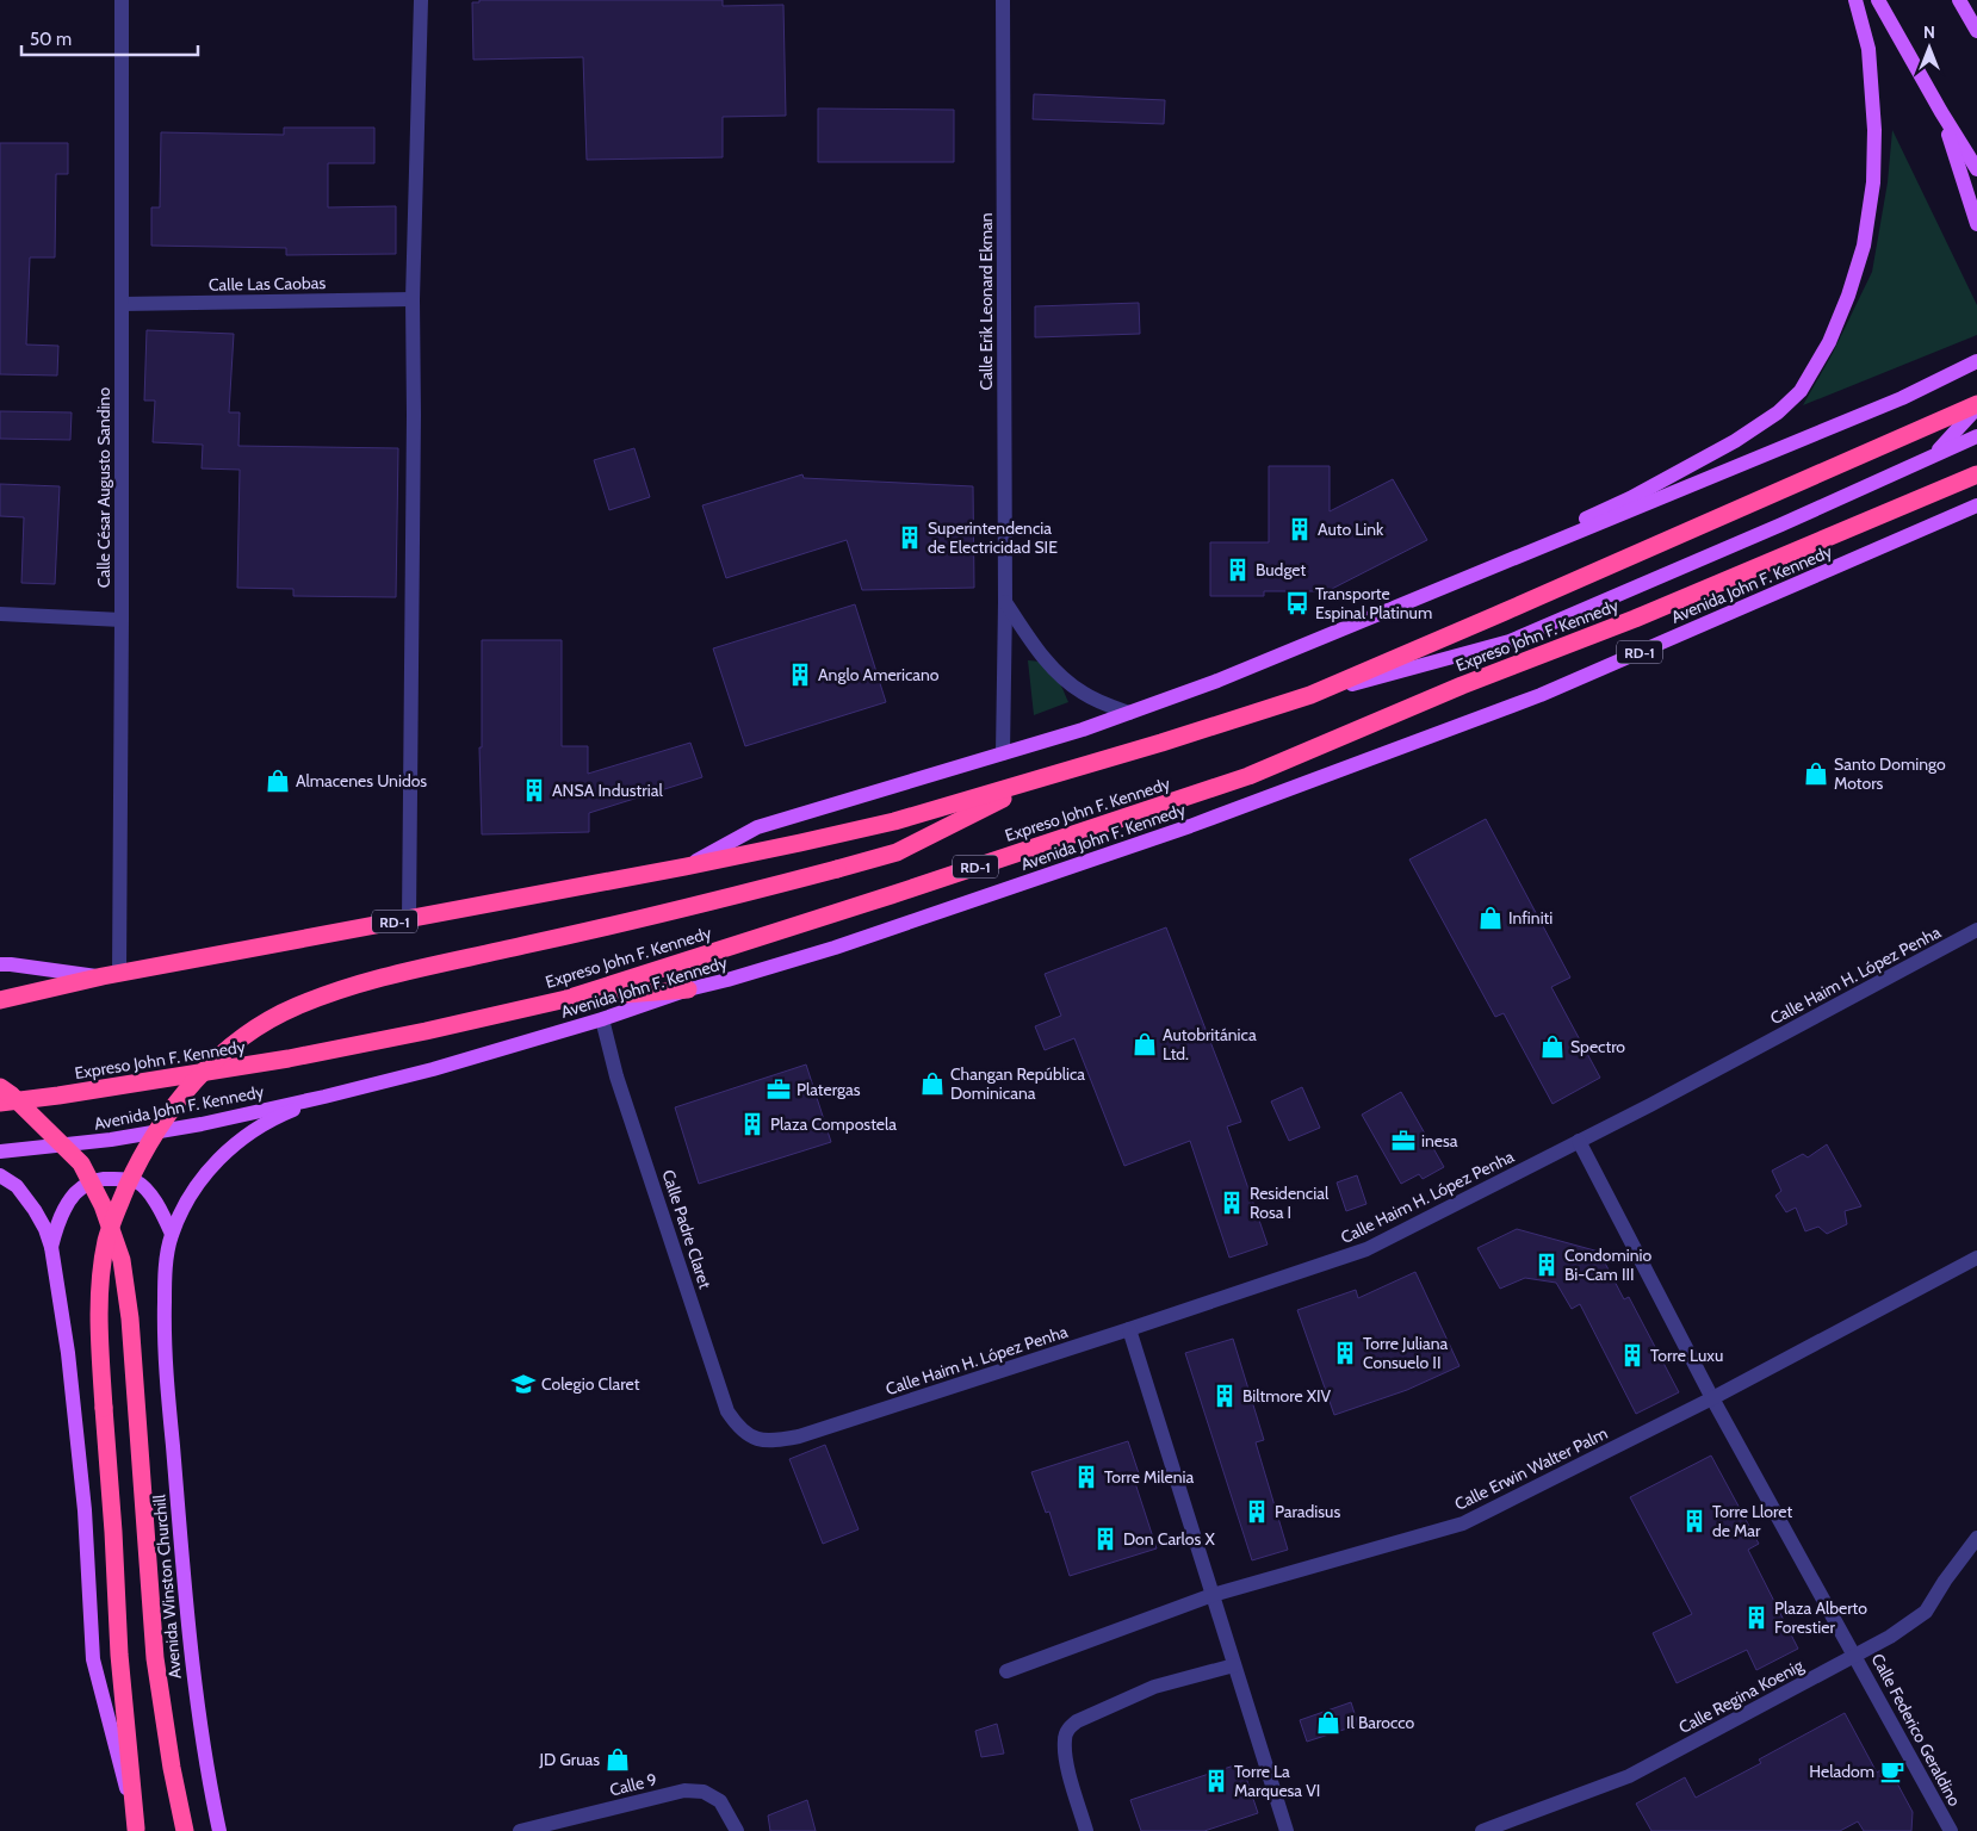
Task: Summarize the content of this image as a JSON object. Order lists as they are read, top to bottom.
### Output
{
  "streets": {
    "highway": ["Expreso John F. Kennedy", "RD-1"],
    "main road": ["Avenida John F. Kennedy", "Avenida Winston Churchill"],
    "street": [
      "Calle Las Caobas",
      "Calle Erik Leonard Ekman",
      "Calle César Augusto Sandino",
      "Calle Haim H. López Penha",
      "Calle Padre Claret",
      "Calle Erwin Walter Palm",
      "Calle Regina Koenig",
      "Calle Federico Geraldino",
      "Calle 9"
    ]
  },
  "crossings": [
    ["Calle Las Caobas", "Calle César Augusto Sandino"],
    ["Calle Erik Leonard Ekman", "RD-1"],
    ["Calle César Augusto Sandino", "Expreso John F. Kennedy"],
    ["Calle César Augusto Sandino", "RD-1"],
    ["Avenida John F. Kennedy", "Calle Padre Claret"],
    ["Avenida John F. Kennedy", "Avenida Winston Churchill"],
    ["Expreso John F. Kennedy", "RD-1"],
    ["Calle Haim H. López Penha", "Calle Padre Claret"],
    ["Calle Haim H. López Penha", "Calle Federico Geraldino"],
    ["Calle Erwin Walter Palm", "Calle Federico Geraldino"],
    ["Calle Regina Koenig", "Calle Federico Geraldino"]
  ],
  "places": {
    "building": [
      "Auto Link",
      "Superintendencia de Electricidad SIE",
      "Budget",
      "Anglo Americano",
      "ANSA Industrial",
      "Plaza Compostela",
      "Residencial Rosa I",
      "Condominio Bi-Cam III",
      "Torre Juliana Consuelo II",
      "Torre Luxu",
      "Biltmore XIV",
      "Torre Milenia",
      "Paradisus",
      "Torre Lloret de Mar",
      "Don Carlos X",
      "Plaza Alberto Forestier",
      "Torre La Marquesa VI"
    ],
    "bus stop": ["Transporte Espinal Platinum"],
    "shop": [
      "Santo Domingo Motors",
      "Almacenes Unidos",
      "Infiniti",
      "Autobritánica Ltd.",
      "Spectro",
      "Changan República Dominicana",
      "Il Barocco",
      "JD Gruas"
    ],
    "office": ["Platergas", "inesa"],
    "school or university": ["Colegio Claret"],
    "cafe": ["Heladom"]
  },
  "scale_bar": "50 m",
  "north": "top"
}
